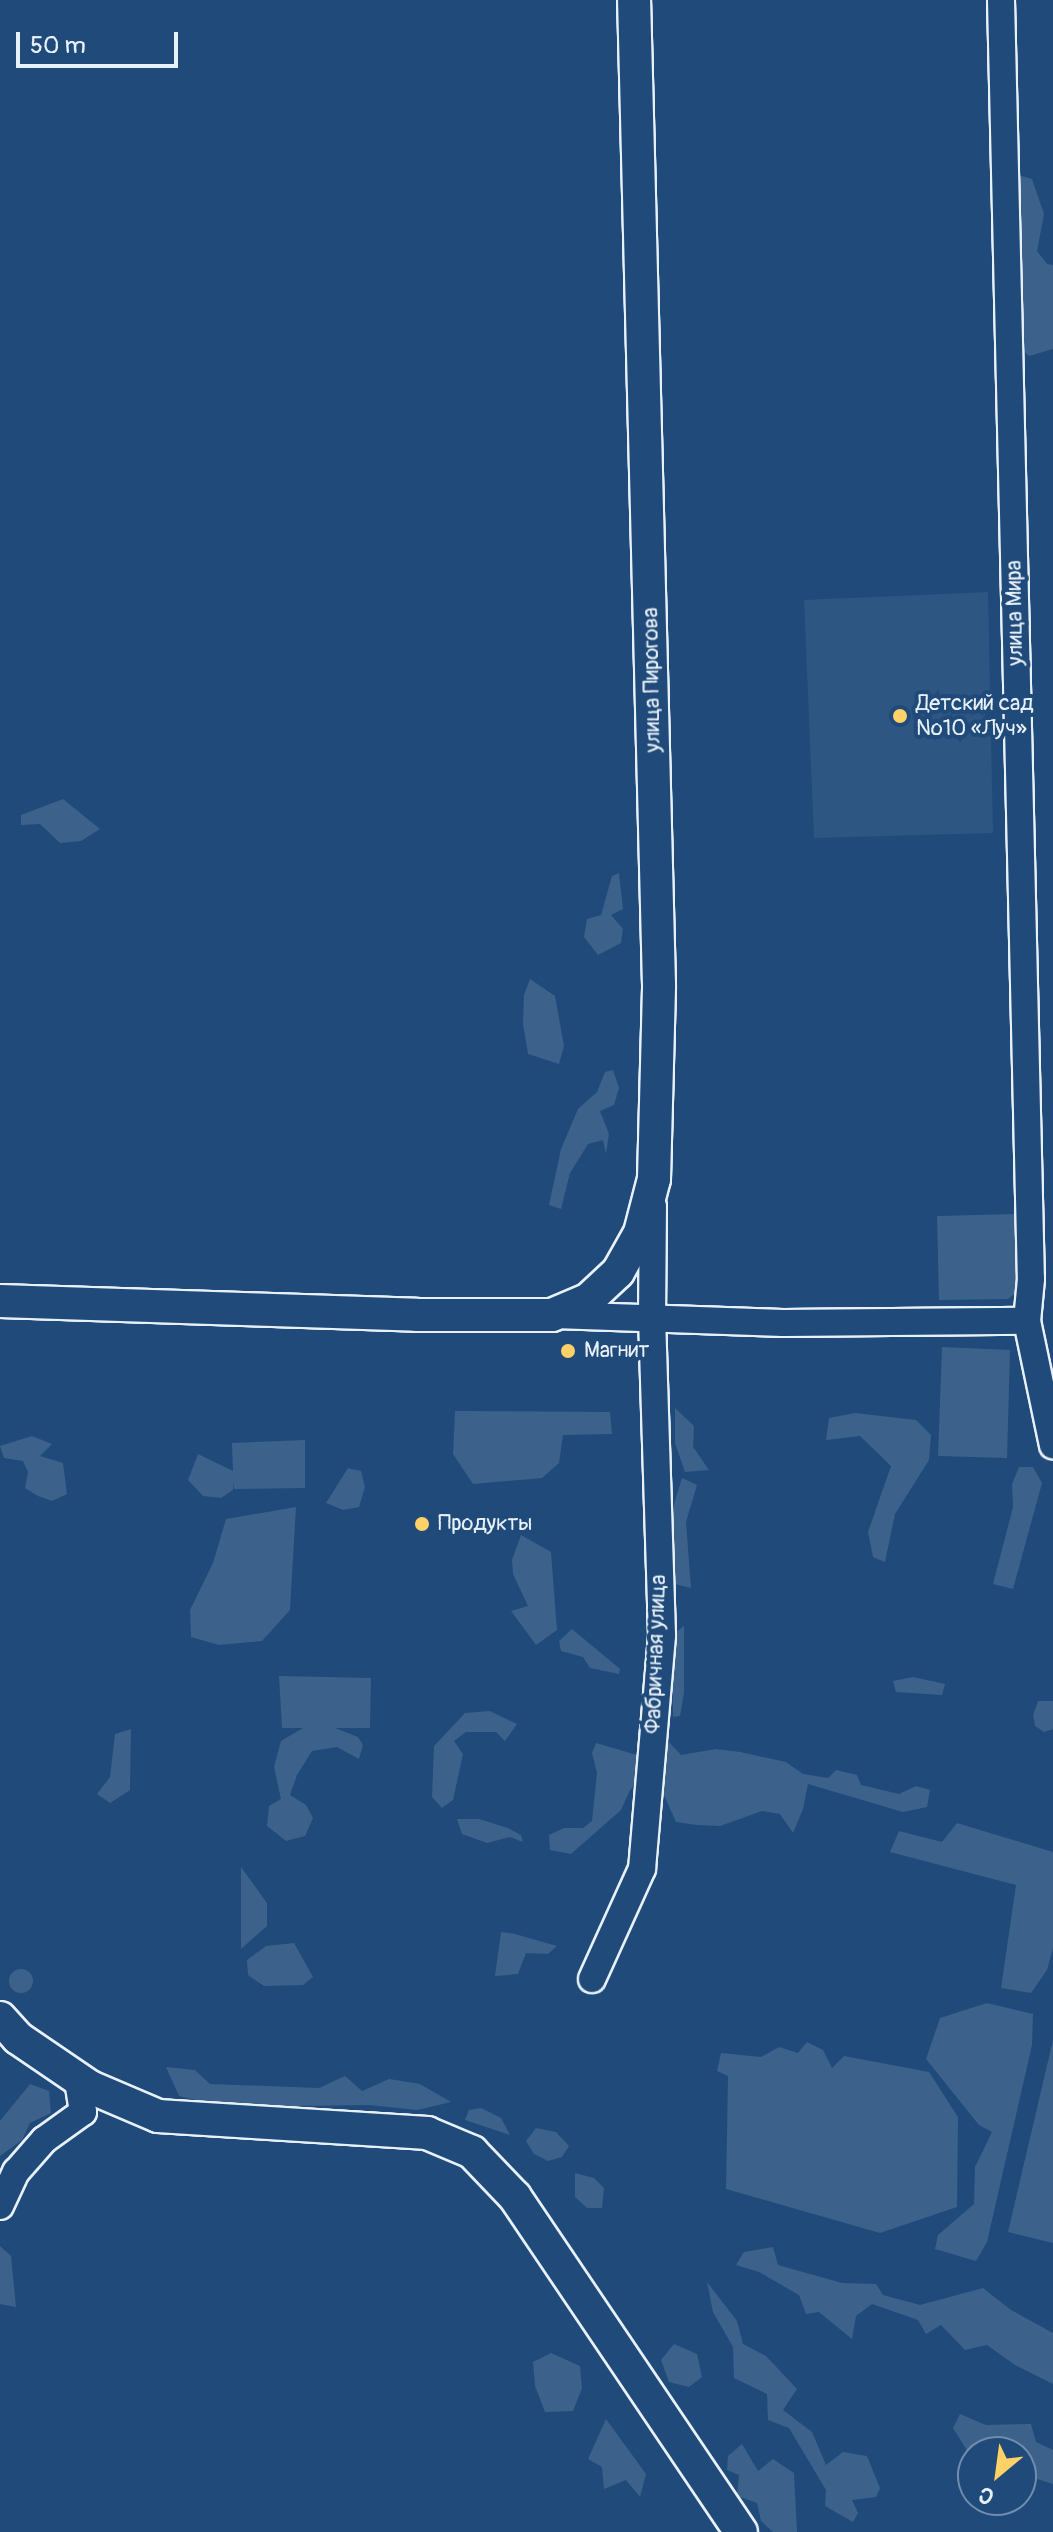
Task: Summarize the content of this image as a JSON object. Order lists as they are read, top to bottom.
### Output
{
  "streets": {
    "street": ["улица Мира", "улица Пирогова", "Фабричная улица"]
  },
  "crossings": [
    ["улица Пирогова", "Фабричная улица"]
  ],
  "places": ["Детский сад №10 «Луч»", "Магнит", "Продукты"],
  "scale_bar": "50 m",
  "north": "bottom left"
}
